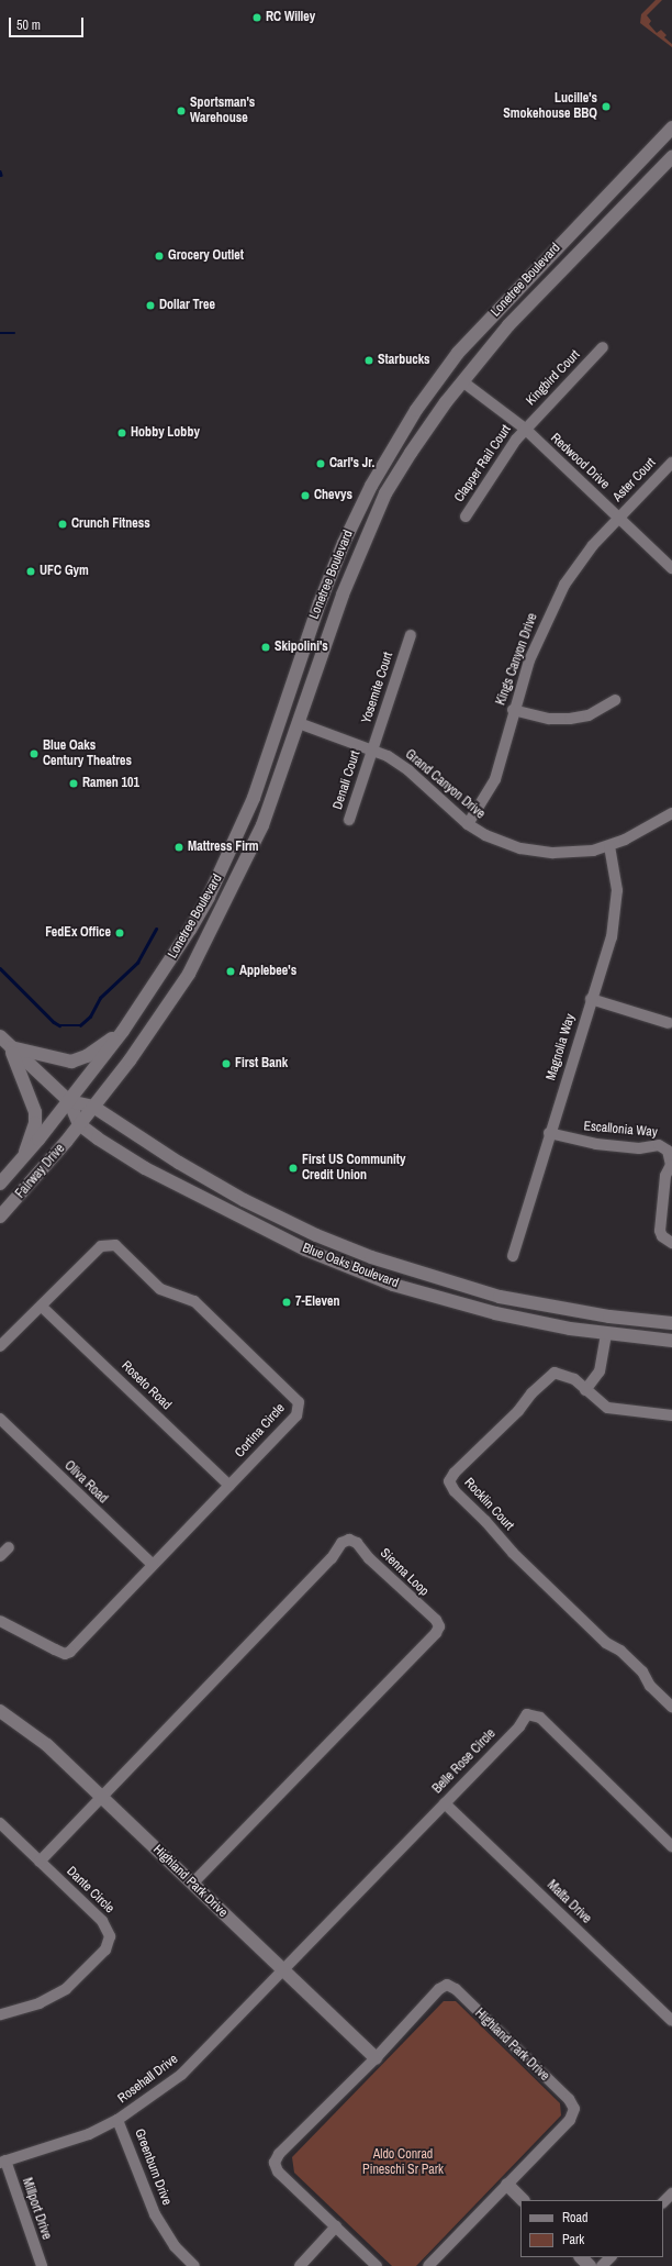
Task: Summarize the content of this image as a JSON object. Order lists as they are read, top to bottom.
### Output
{
  "streets": {
    "main road": [
      "Lonetree Boulevard",
      "Fairway Drive",
      "Blue Oaks Boulevard",
      "Highland Park Drive"
    ],
    "street": [
      "Kingbird Court",
      "Redwood Drive",
      "Clapper Rail Court",
      "Aster Court",
      "Kings Canyon Drive",
      "Yosemite Court",
      "Denali Court",
      "Grand Canyon Drive",
      "Magnolia Way",
      "Escallonia Way",
      "Roseto Road",
      "Cortina Circle",
      "Oliva Road",
      "Rocklin Court",
      "Sienna Loop",
      "Belle Rose Circle",
      "Dante Circle",
      "Malta Drive",
      "Rosehall Drive",
      "Greenburn Drive",
      "Millport Drive"
    ]
  },
  "crossings": [
    ["Lonetree Boulevard", "Redwood Drive"],
    ["Lonetree Boulevard", "Grand Canyon Drive"],
    ["Lonetree Boulevard", "Fairway Drive"],
    ["Lonetree Boulevard", "Blue Oaks Boulevard"],
    ["Kingbird Court", "Redwood Drive"],
    ["Kingbird Court", "Clapper Rail Court"],
    ["Redwood Drive", "Clapper Rail Court"],
    ["Redwood Drive", "Aster Court"],
    ["Redwood Drive", "Kings Canyon Drive"],
    ["Aster Court", "Kings Canyon Drive"],
    ["Kings Canyon Drive", "Grand Canyon Drive"],
    ["Yosemite Court", "Denali Court"],
    ["Yosemite Court", "Grand Canyon Drive"],
    ["Denali Court", "Grand Canyon Drive"],
    ["Grand Canyon Drive", "Magnolia Way"],
    ["Magnolia Way", "Escallonia Way"],
    ["Fairway Drive", "Blue Oaks Boulevard"],
    ["Roseto Road", "Cortina Circle"],
    ["Cortina Circle", "Oliva Road"],
    ["Sienna Loop", "Highland Park Drive"],
    ["Belle Rose Circle", "Highland Park Drive"],
    ["Belle Rose Circle", "Malta Drive"],
    ["Belle Rose Circle", "Rosehall Drive"],
    ["Highland Park Drive", "Rosehall Drive"],
    ["Rosehall Drive", "Greenburn Drive"],
    ["Rosehall Drive", "Millport Drive"]
  ],
  "parks": ["Aldo Conrad Pineschi Sr Park"],
  "places": [
    "RC Willey",
    "Lucille's Smokehouse BBQ",
    "Sportsman's Warehouse",
    "Grocery Outlet",
    "Dollar Tree",
    "Starbucks",
    "Hobby Lobby",
    "Carl's Jr.",
    "Chevys",
    "Crunch Fitness",
    "UFC Gym",
    "Skipolini's",
    "Blue Oaks Century Theatres",
    "Ramen 101",
    "Mattress Firm",
    "FedEx Office",
    "Applebee's",
    "First Bank",
    "First US Community Credit Union",
    "7-Eleven"
  ],
  "legend": ["Road", "Park"],
  "scale_bar": "50 m"
}
